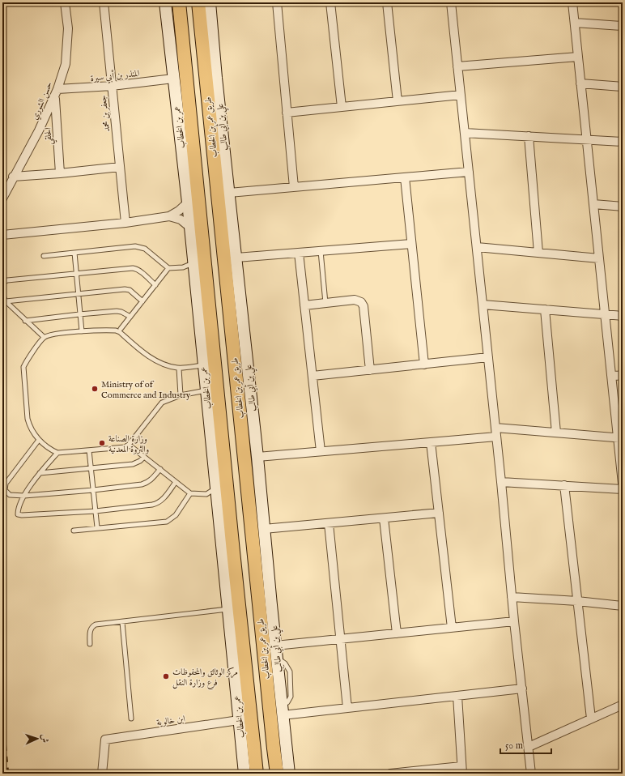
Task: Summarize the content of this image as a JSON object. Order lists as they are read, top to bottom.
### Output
{
  "streets": {
    "main road": ["طريق عمر بن الخطاب"],
    "street": [
      "المنذر بن أبي سيرة",
      "حسن الشوري",
      "جعفر بن محمد",
      "عمر بن الخطاب",
      "علي بن أبي طالب",
      "الحلقي",
      "ابن خالوية"
    ]
  },
  "crossings": [
    ["المنذر بن أبي سيرة", "حسن الشوري"],
    ["المنذر بن أبي سيرة", "جعفر بن محمد"],
    ["المنذر بن أبي سيرة", "عمر بن الخطاب"],
    ["حسن الشوري", "الحلقي"],
    ["عمر بن الخطاب", "ابن خالوية"]
  ],
  "places": ["Ministry of of Commerce and Industry", "وزارة الصناعة والثروة المعدنية", "مركز الوثائق والمحفوظات فرع وزارة النقل"],
  "scale_bar": "50 m",
  "north": "right"
}
